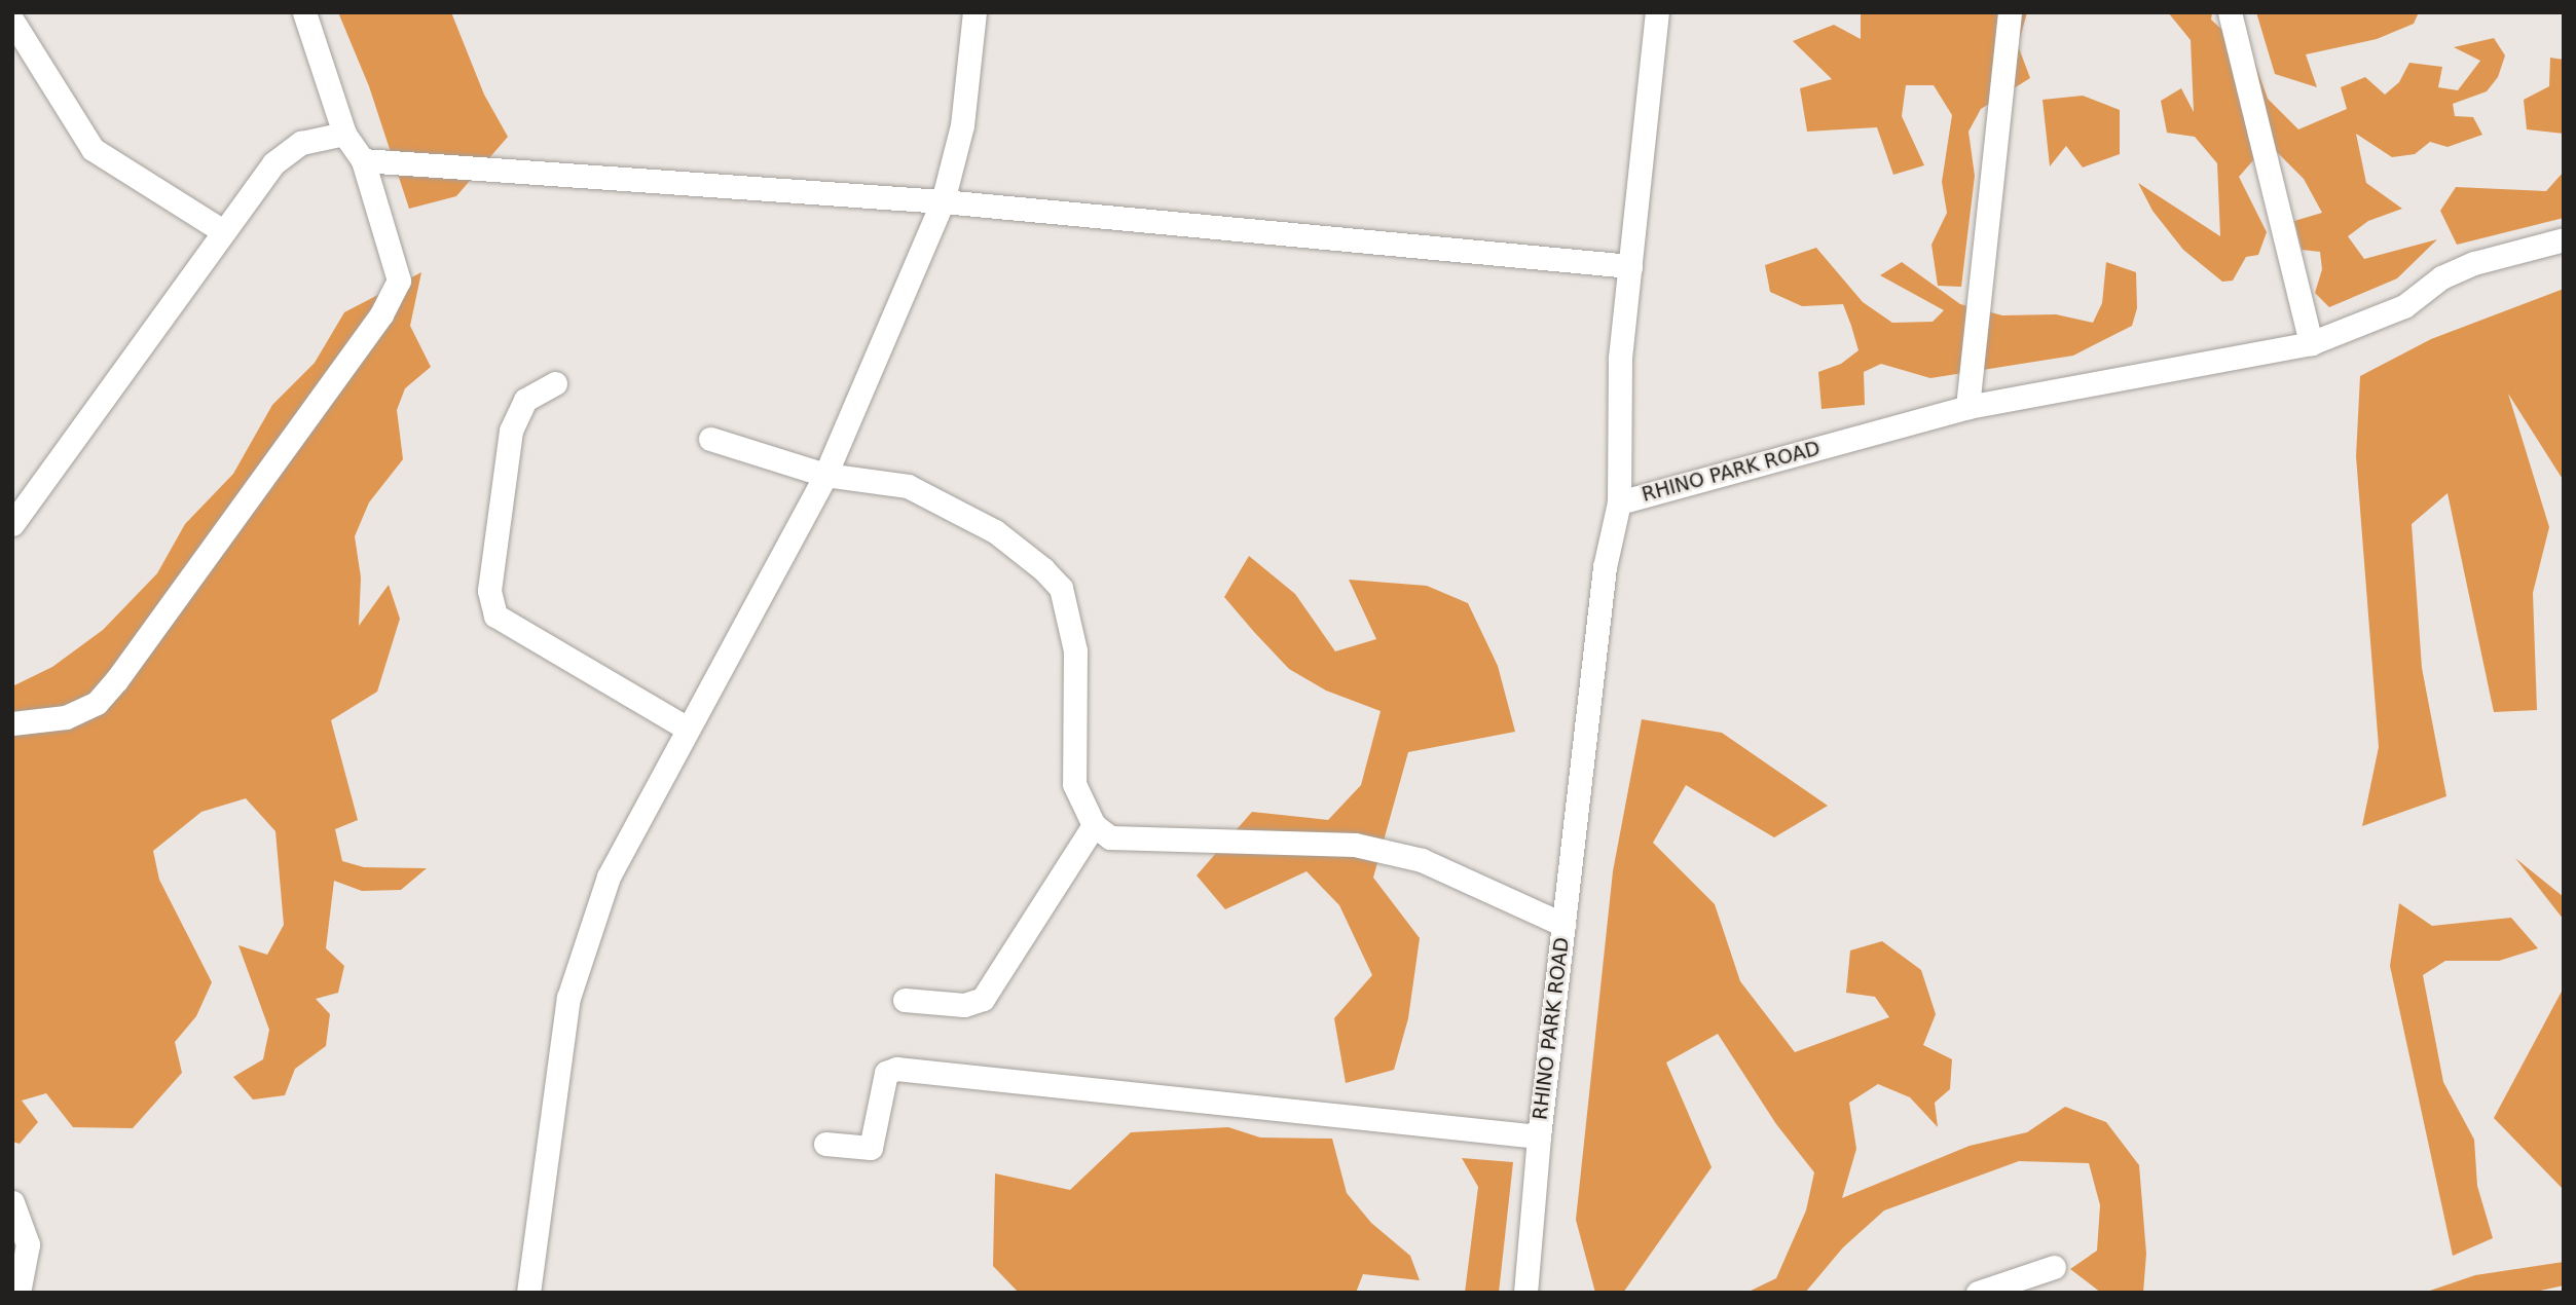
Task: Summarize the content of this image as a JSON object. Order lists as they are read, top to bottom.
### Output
{
  "streets": {
    "street": ["RHINO PARK ROAD"]
  }
}
